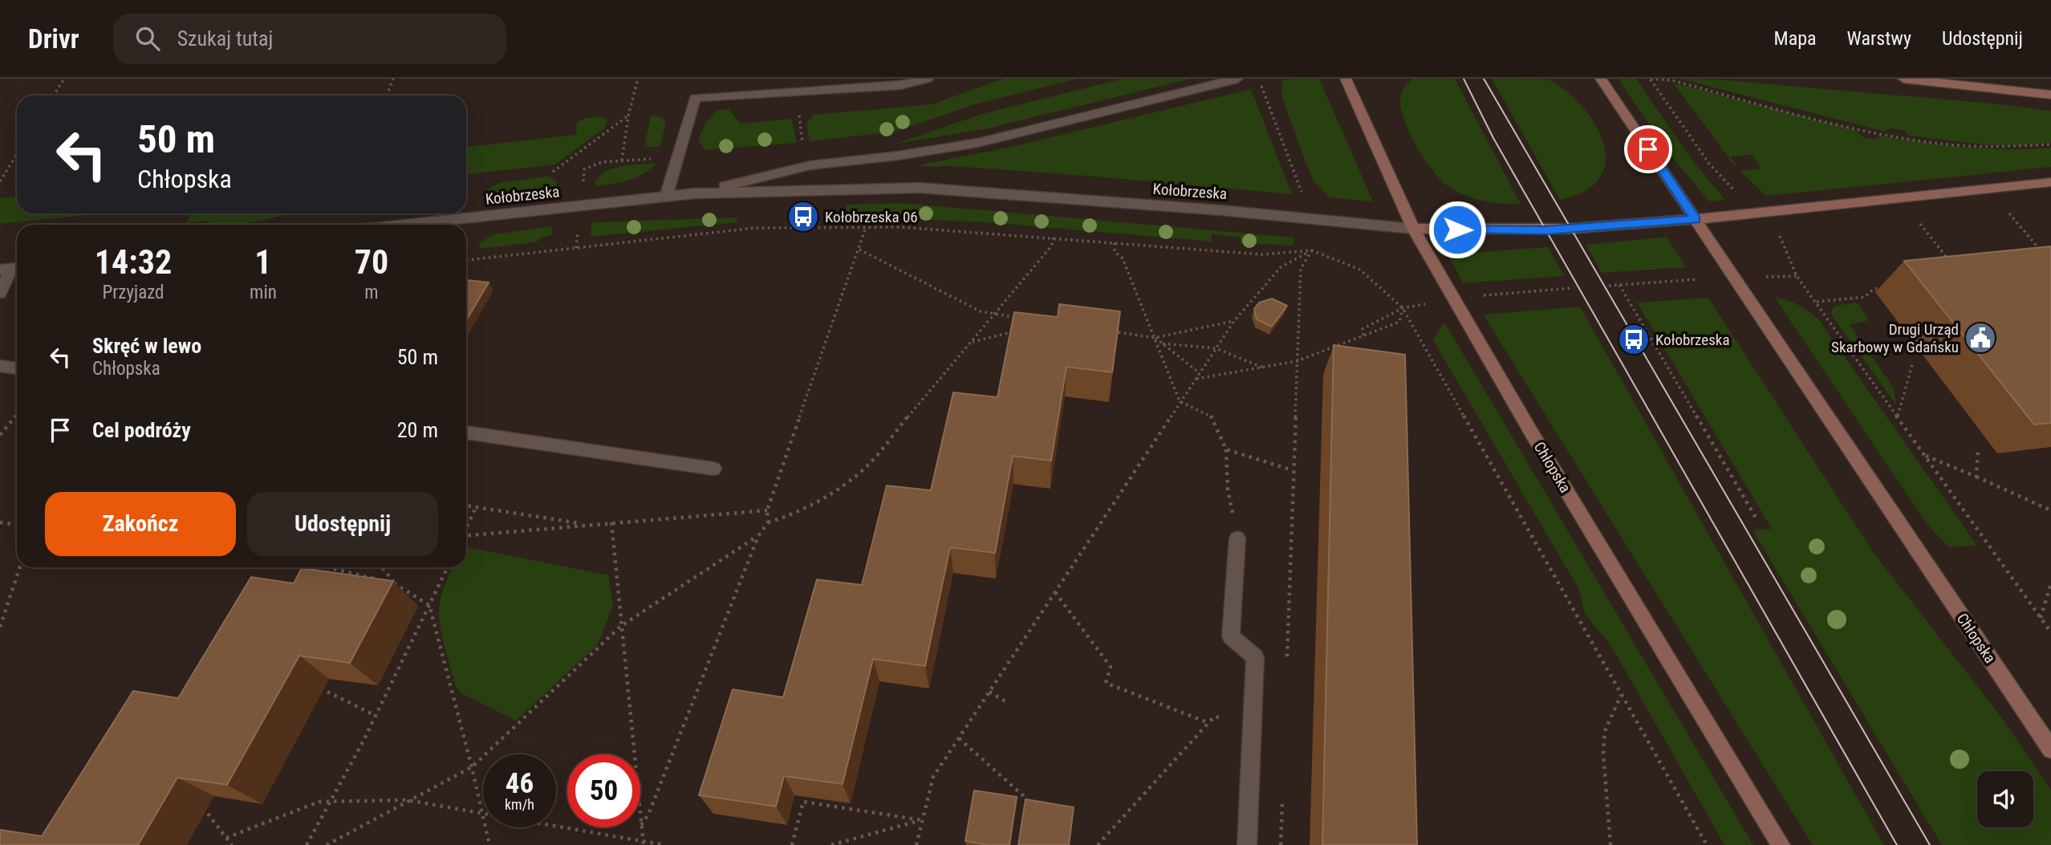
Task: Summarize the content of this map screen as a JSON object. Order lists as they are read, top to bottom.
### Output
{
  "streets": {
    "main road": ["Kołobrzeska", "Chłopska"]
  },
  "crossings": [
    ["Kołobrzeska", "Chłopska"]
  ],
  "places": {
    "bus stop": ["Kołobrzeska 06", "Kołobrzeska"],
    "public building": ["Drugi Urząd Skarbowy w Gdańsku"]
  },
  "page": {
    "header": "Drivr",
    "search": "Szukaj tutaj",
    "nav": ["Mapa", "Warstwy", "Udostępnij"],
    "turn": ["50 m", "Chłopska"],
    "eta": [
      "14:32",
      "Przyjazd",
      "1",
      "min",
      "70",
      "m"
    ],
    "list": [
      {
        "name": "Skręć w lewo",
        "note": "Chłopska",
        "value": "50 m"
      },
      {
        "name": "Cel podróży",
        "value": "20 m"
      }
    ],
    "buttons": ["Zakończ", "Udostępnij"],
    "speed": "46 km/h",
    "limit": "50"
  }
}
